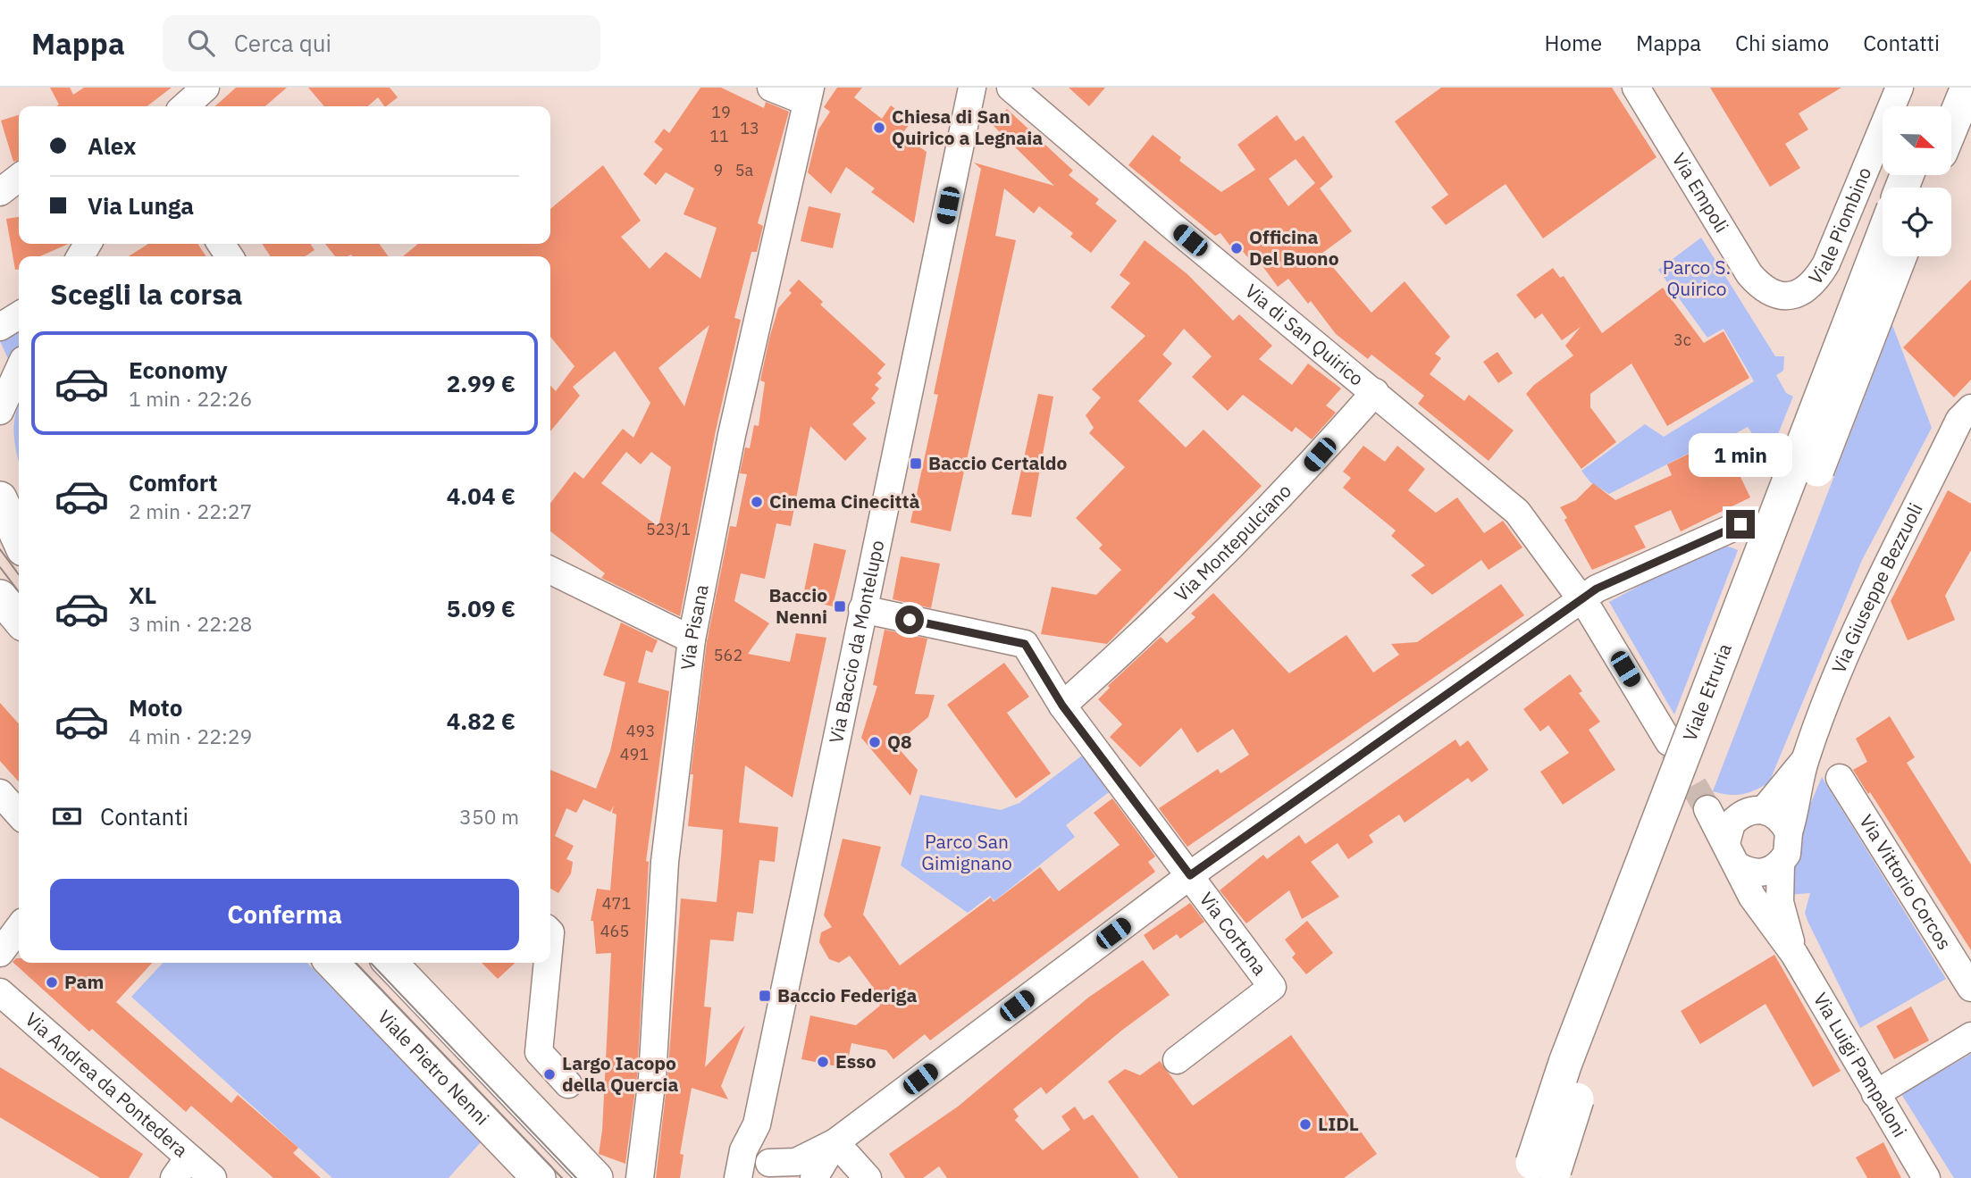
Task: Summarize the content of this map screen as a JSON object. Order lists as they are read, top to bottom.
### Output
{
  "streets": {
    "main road": ["Viale Etruria", "Viale Pietro Nenni"],
    "street": [
      "Via Empoli",
      "Viale Piombino",
      "Via di San Quirico",
      "Via Montepulciano",
      "Via Giuseppe Bezzuoli",
      "Via Pisana",
      "Via Baccio da Montelupo",
      "Via Vittorio Corcos",
      "Via Cortona",
      "Via Luigi Pampaloni",
      "Via Andrea da Pontedera"
    ]
  },
  "crossings": [
    ["Via Empoli", "Viale Piombino"],
    ["Via di San Quirico", "Via Montepulciano"],
    ["Via Giuseppe Bezzuoli", "Via Luigi Pampaloni"]
  ],
  "parks": ["Parco S. Quirico", "Parco San Gimignano"],
  "places": {
    "other": [
      "Chiesa di San Quirico a Legnaia",
      "Officina Del Buono",
      "Cinema Cinecittà",
      "Q8",
      "Pam",
      "Esso",
      "Largo Iacopo della Quercia",
      "LIDL"
    ],
    "transit": ["Baccio Certaldo", "Baccio Nenni", "Baccio Federiga"]
  },
  "house_numbers": [
    "19",
    "13",
    "11",
    "9",
    "5a",
    "3c",
    "523/1",
    "562",
    "493",
    "491",
    "471",
    "465"
  ],
  "north": "right",
  "page": {
    "header": "Mappa",
    "search": "Cerca qui",
    "nav": [
      "Home",
      "Mappa",
      "Chi siamo",
      "Contatti"
    ],
    "banner": ["Alex", "Via Lunga"],
    "heading": "Scegli la corsa",
    "list": [
      {
        "name": "Economy",
        "note": "1 min · 22:26",
        "value": "2.99 €"
      },
      {
        "name": "Comfort",
        "note": "2 min · 22:27",
        "value": "4.04 €"
      },
      {
        "name": "XL",
        "note": "3 min · 22:28",
        "value": "5.09 €"
      },
      {
        "name": "Moto",
        "note": "4 min · 22:29",
        "value": "4.82 €"
      }
    ],
    "bubble": "1 min",
    "pay": ["Contanti", "350 m"],
    "buttons": "Conferma"
  }
}
